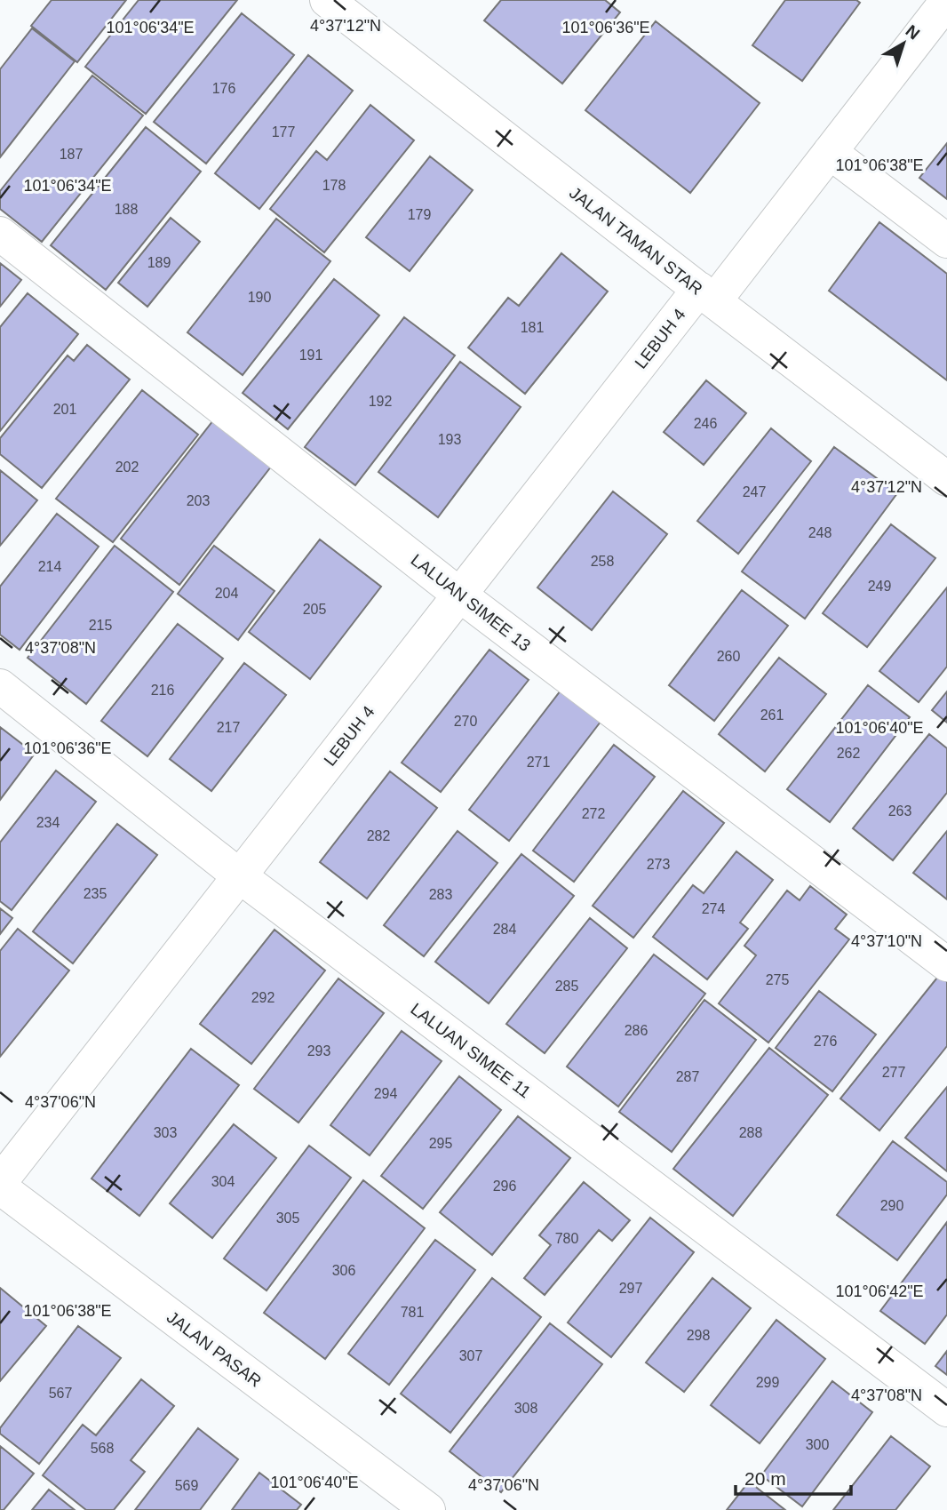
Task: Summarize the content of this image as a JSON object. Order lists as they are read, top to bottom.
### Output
{
  "streets": {
    "street": [
      "JALAN TAMAN STAR",
      "LEBUH 4",
      "LALUAN SIMEE 13",
      "LALUAN SIMEE 11",
      "JALAN PASAR"
    ]
  },
  "crossings": [
    ["JALAN TAMAN STAR", "LEBUH 4"],
    ["LEBUH 4", "LALUAN SIMEE 13"],
    ["LEBUH 4", "LALUAN SIMEE 11"]
  ],
  "house_numbers": [
    "176",
    "177",
    "187",
    "178",
    "188",
    "179",
    "189",
    "190",
    "181",
    "191",
    "192",
    "201",
    "246",
    "193",
    "202",
    "247",
    "203",
    "248",
    "258",
    "214",
    "249",
    "204",
    "205",
    "215",
    "260",
    "216",
    "261",
    "270",
    "217",
    "262",
    "271",
    "263",
    "272",
    "234",
    "282",
    "273",
    "235",
    "283",
    "274",
    "284",
    "275",
    "285",
    "292",
    "286",
    "276",
    "293",
    "277",
    "287",
    "294",
    "303",
    "288",
    "295",
    "304",
    "296",
    "290",
    "305",
    "780",
    "306",
    "297",
    "781",
    "298",
    "307",
    "299",
    "567",
    "308",
    "300",
    "568",
    "569"
  ],
  "scale_bar": "20 m",
  "north": "top right",
  "coordinates": [
    "4°37'12\"N",
    "101°06'36\"E",
    "101°06'34\"E",
    "101°06'38\"E",
    "4°37'08\"N",
    "101°06'40\"E",
    "4°37'10\"N",
    "4°37'06\"N",
    "101°06'42\"E"
  ]
}
